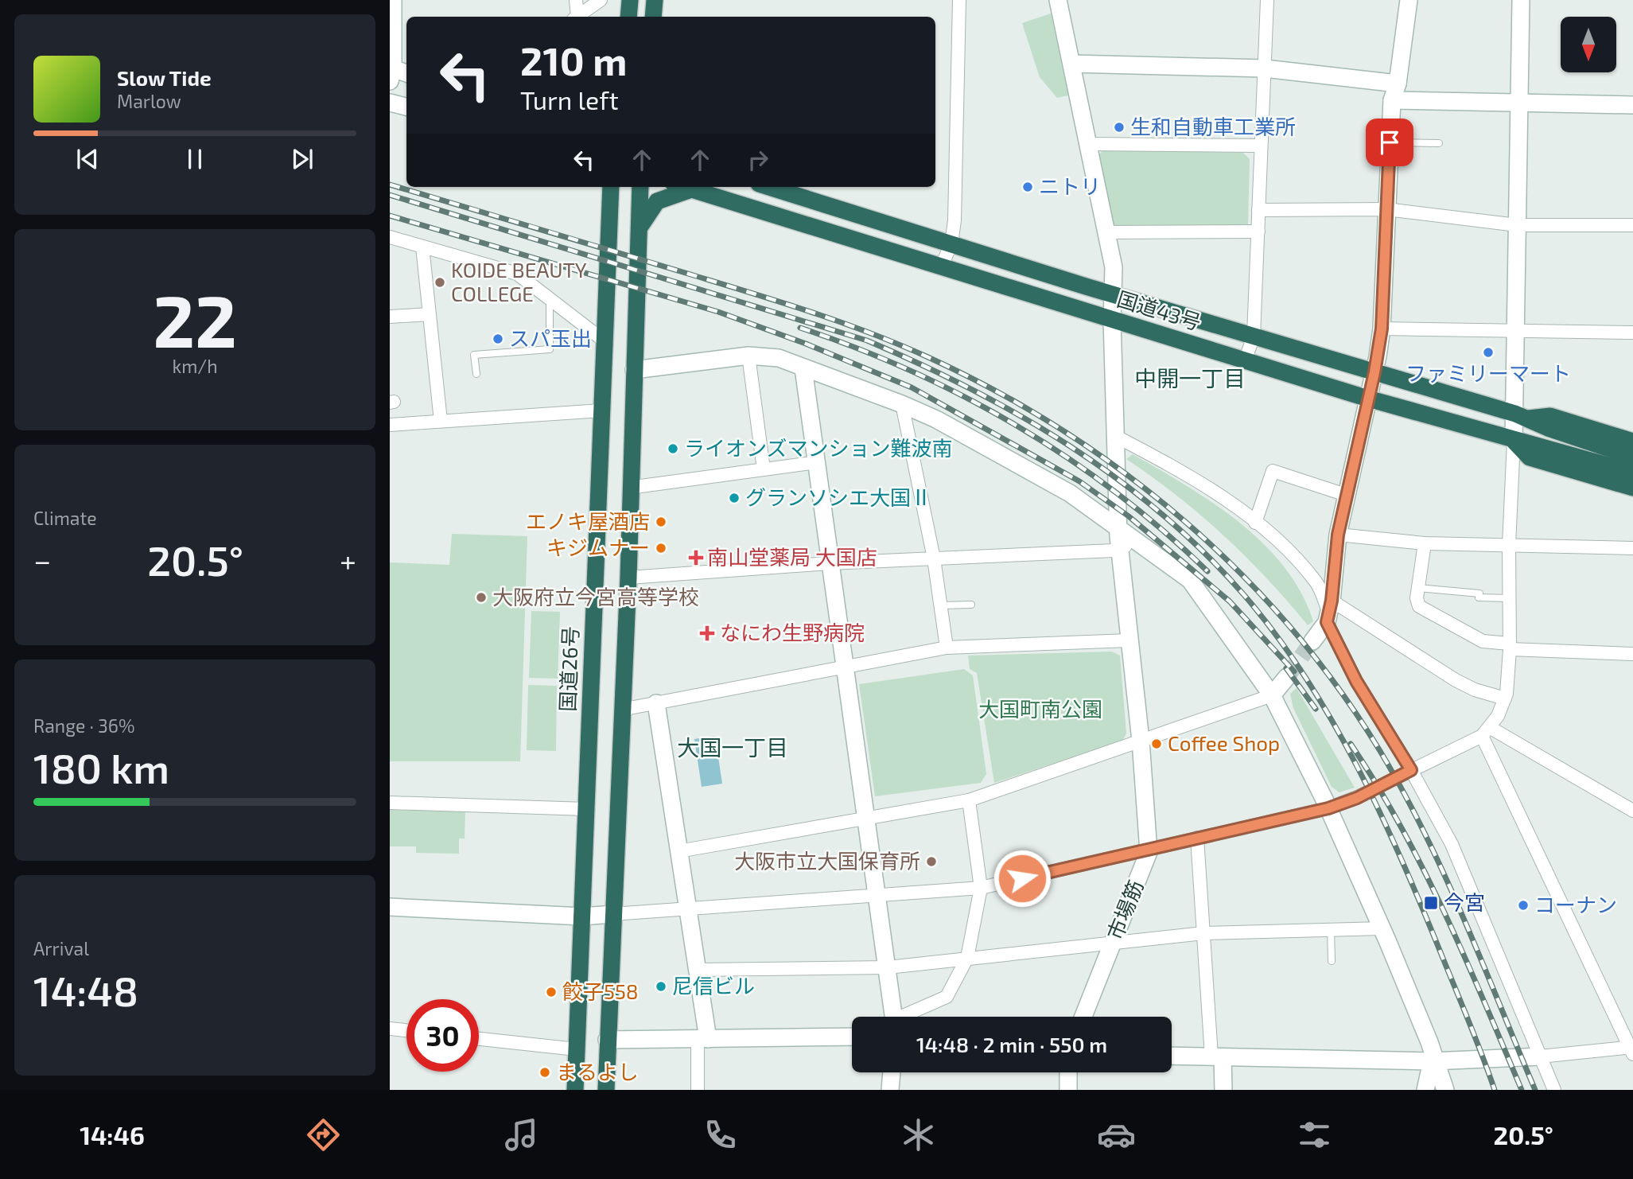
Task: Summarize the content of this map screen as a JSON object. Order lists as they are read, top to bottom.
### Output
{
  "streets": {
    "highway": ["国道43号", "国道26号"],
    "street": ["市場筋"]
  },
  "crossings": [
    ["国道43号", "市場筋"]
  ],
  "districts": ["中開一丁目", "大国一丁目"],
  "parks": ["大国町南公園"],
  "places": {
    "other": [
      "生和自動車工業所",
      "ニトリ",
      "KOIDE BEAUTY COLLEGE",
      "スパ玉出",
      "ファミリーマート",
      "ライオンズマンション難波南",
      "グランソシエ大国Ⅱ",
      "エノキ屋酒店",
      "キジムナー",
      "大阪府立今宮高等学校",
      "Coffee Shop",
      "大阪市立大国保育所",
      "コーナン",
      "尼信ビル",
      "餃子558",
      "まるよし"
    ],
    "health": ["南山堂薬局 大国店", "なにわ生野病院"],
    "transit": ["今宮"]
  },
  "north": "bottom",
  "page": {
    "turn": ["210 m", "Turn left"],
    "song": ["Slow Tide", "Marlow"],
    "tile": [
      ["22", "km/h"],
      "Climate",
      ["Range · 36%", "180 km"],
      ["Arrival", "14:48"]
    ],
    "heat": ["−", "20.5°", "+"],
    "limit": "30",
    "trip": "14:48 · 2 min · 550 m",
    "tabs": ["14:46", "20.5°"]
  }
}
